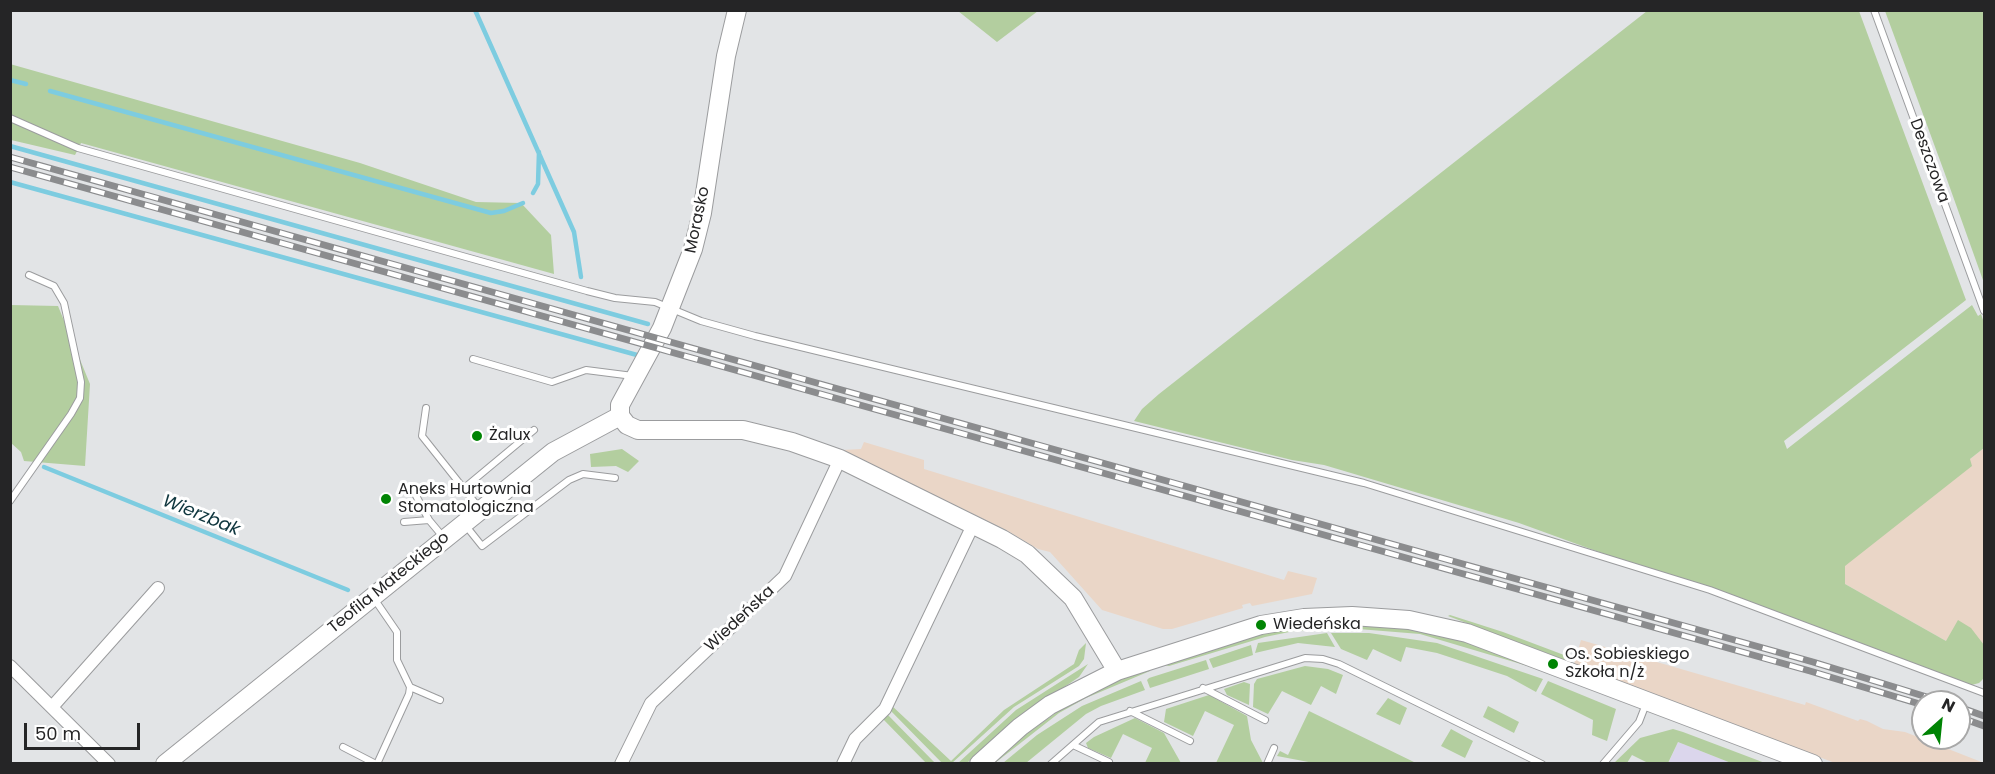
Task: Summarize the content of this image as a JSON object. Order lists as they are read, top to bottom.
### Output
{
  "streets": {
    "street": ["Morasko", "Teofila Mateckiego", "Wiedeńska"],
    "lane": ["Deszczowa"]
  },
  "crossings": [
    ["Morasko", "Teofila Mateckiego"]
  ],
  "water": ["Wierzbak"],
  "places": [
    "Żalux",
    "Aneks Hurtownia Stomatologiczna",
    "Wiedeńska",
    "Os. Sobieskiego Szkoła n/ż"
  ],
  "scale_bar": "50 m",
  "north": "top right"
}
